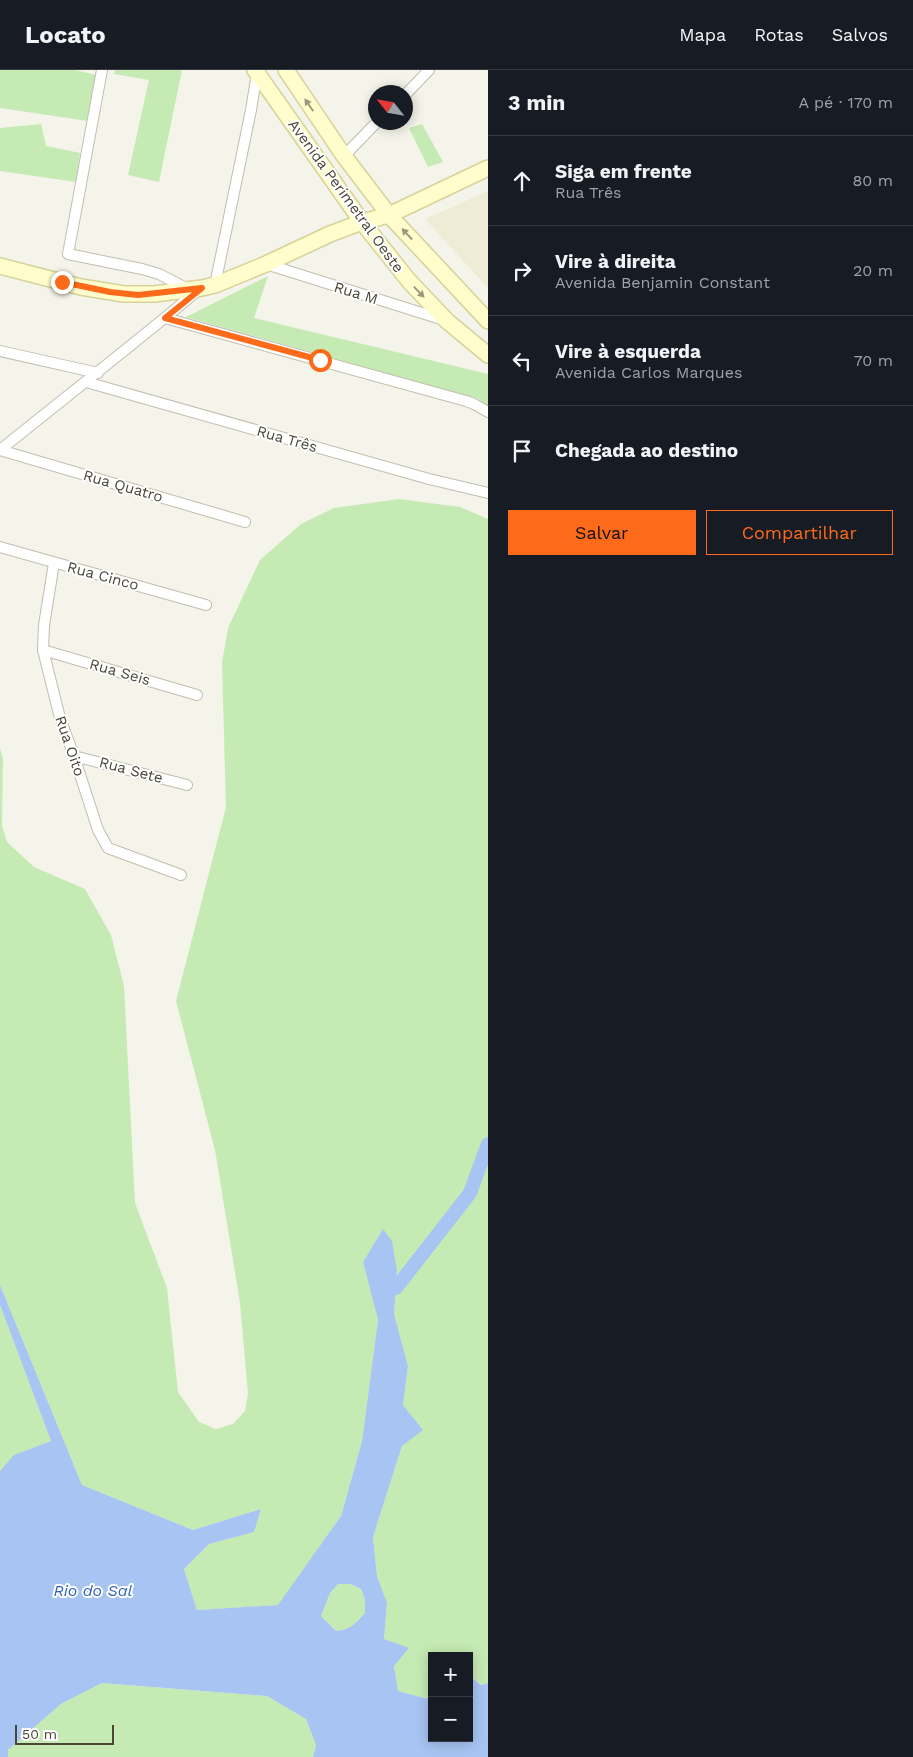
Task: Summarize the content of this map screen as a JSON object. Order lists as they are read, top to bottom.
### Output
{
  "streets": {
    "main road": ["Avenida Perimetral Oeste"],
    "street": [
      "Rua M",
      "Rua Três",
      "Rua Quatro",
      "Rua Cinco",
      "Rua Seis",
      "Rua Oito",
      "Rua Sete"
    ]
  },
  "crossings": [
    ["Avenida Perimetral Oeste", "Rua M"],
    ["Rua Cinco", "Rua Oito"],
    ["Rua Seis", "Rua Oito"],
    ["Rua Oito", "Rua Sete"]
  ],
  "water": ["Rio do Sal"],
  "scale_bar": "50 m",
  "north": "top left",
  "page": {
    "header": "Locato",
    "nav": ["Mapa", "Rotas", "Salvos"],
    "heading": ["3 min", "A pé · 170 m"],
    "list": [
      ["Siga em frente", "Rua Três", "80 m"],
      ["Vire à direita", "Avenida Benjamin Constant", "20 m"],
      ["Vire à esquerda", "Avenida Carlos Marques", "70 m"],
      "Chegada ao destino"
    ],
    "buttons": ["Salvar", "Compartilhar"],
    "map_buttons": ["+", "−"],
    "scale": "50 m"
  }
}
